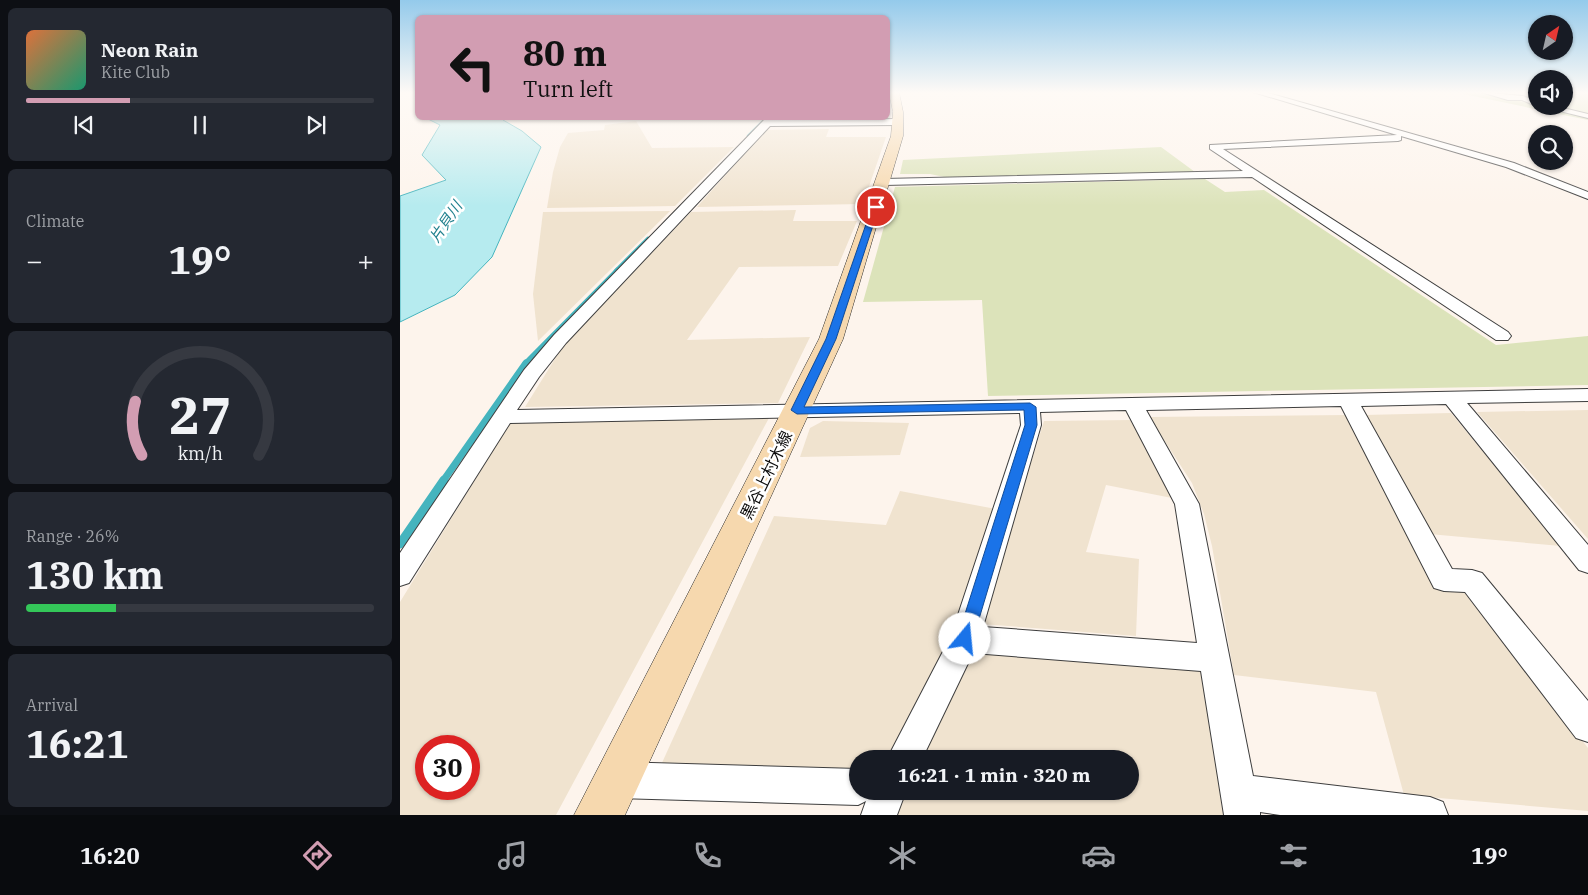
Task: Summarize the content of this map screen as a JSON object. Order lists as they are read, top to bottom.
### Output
{
  "streets": {
    "main road": ["黒谷上村木線"]
  },
  "water": ["片貝川"],
  "north": "top right",
  "page": {
    "turn": ["80 m", "Turn left"],
    "song": ["Neon Rain", "Kite Club"],
    "tile": [
      "Climate",
      ["Range · 26%", "130 km"],
      ["Arrival", "16:21"]
    ],
    "heat": ["−", "19°", "+"],
    "limit": "30",
    "trip": "16:21 · 1 min · 320 m",
    "tabs": ["16:20", "19°"],
    "gauge": ["27", "km/h"]
  }
}
